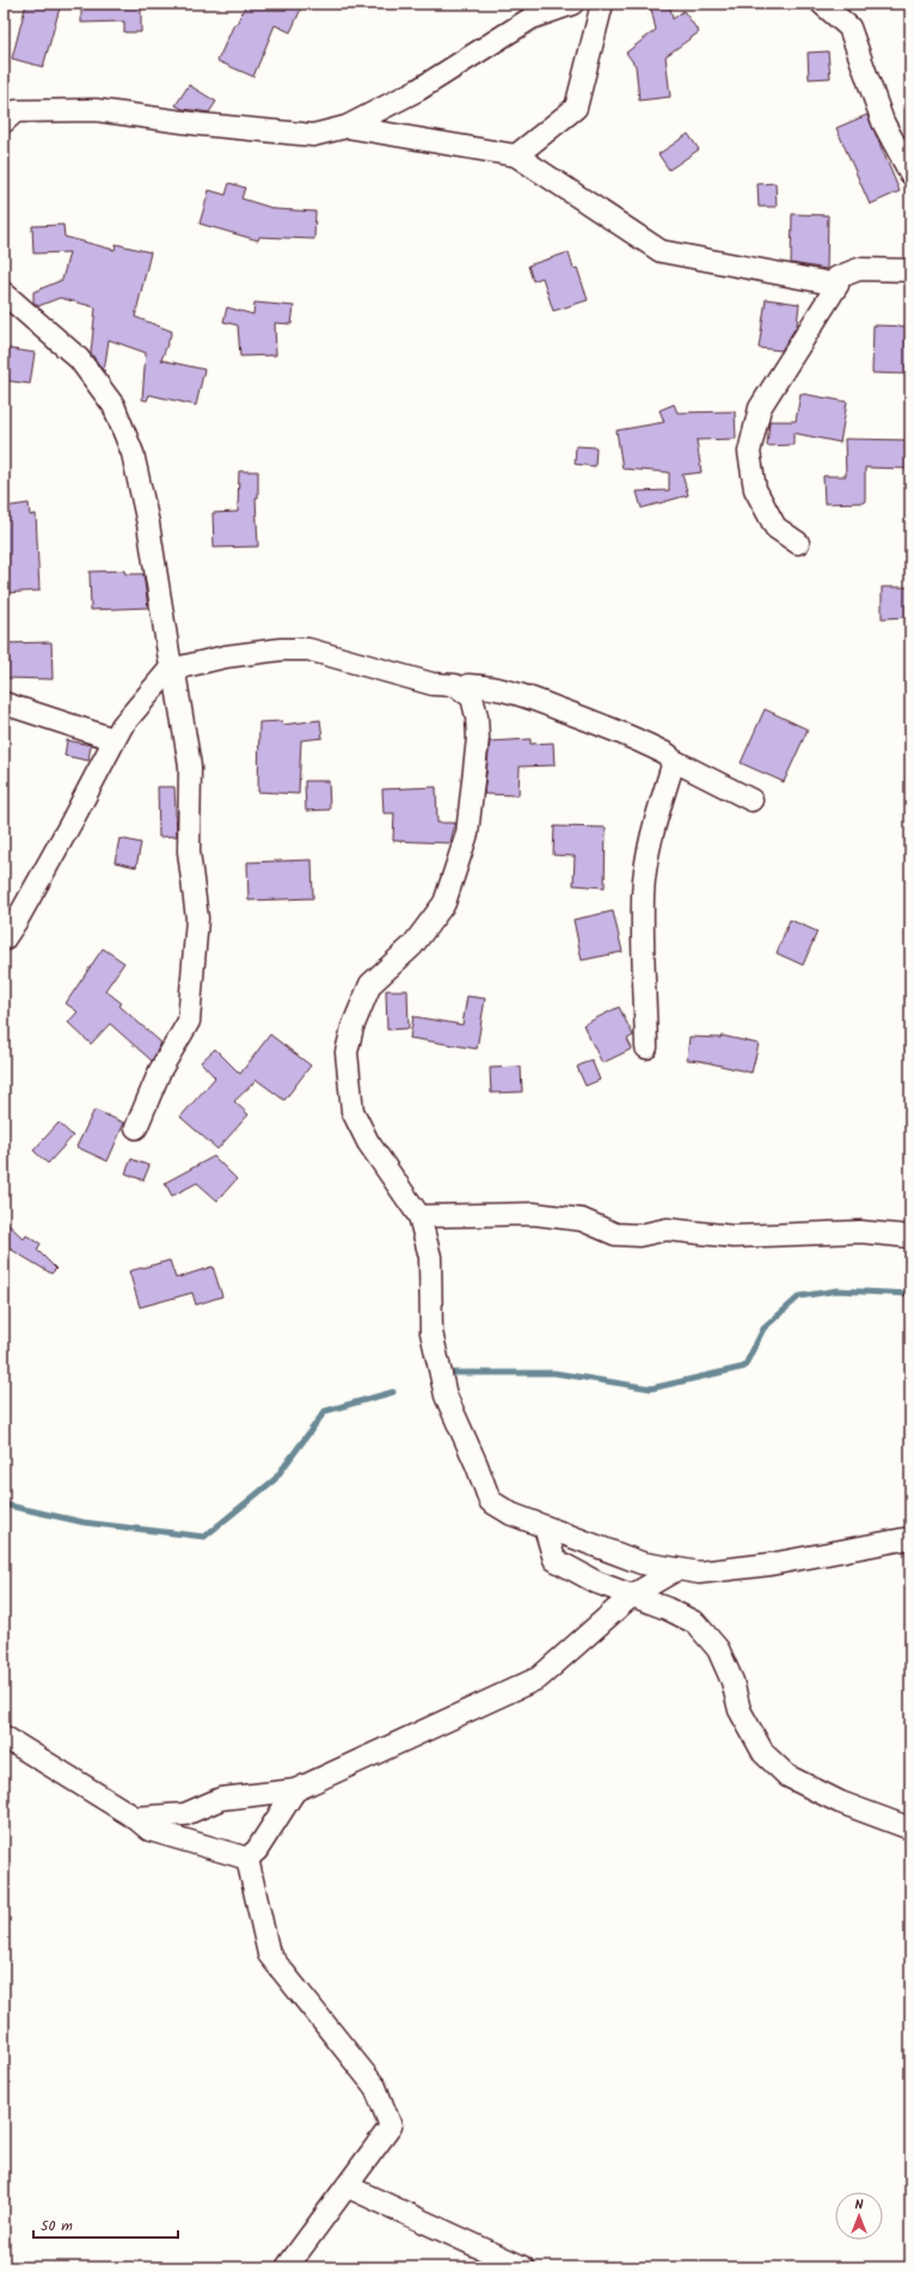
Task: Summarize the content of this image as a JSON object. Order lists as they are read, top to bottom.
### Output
{
  "scale_bar": "50 m",
  "north": "top"
}
